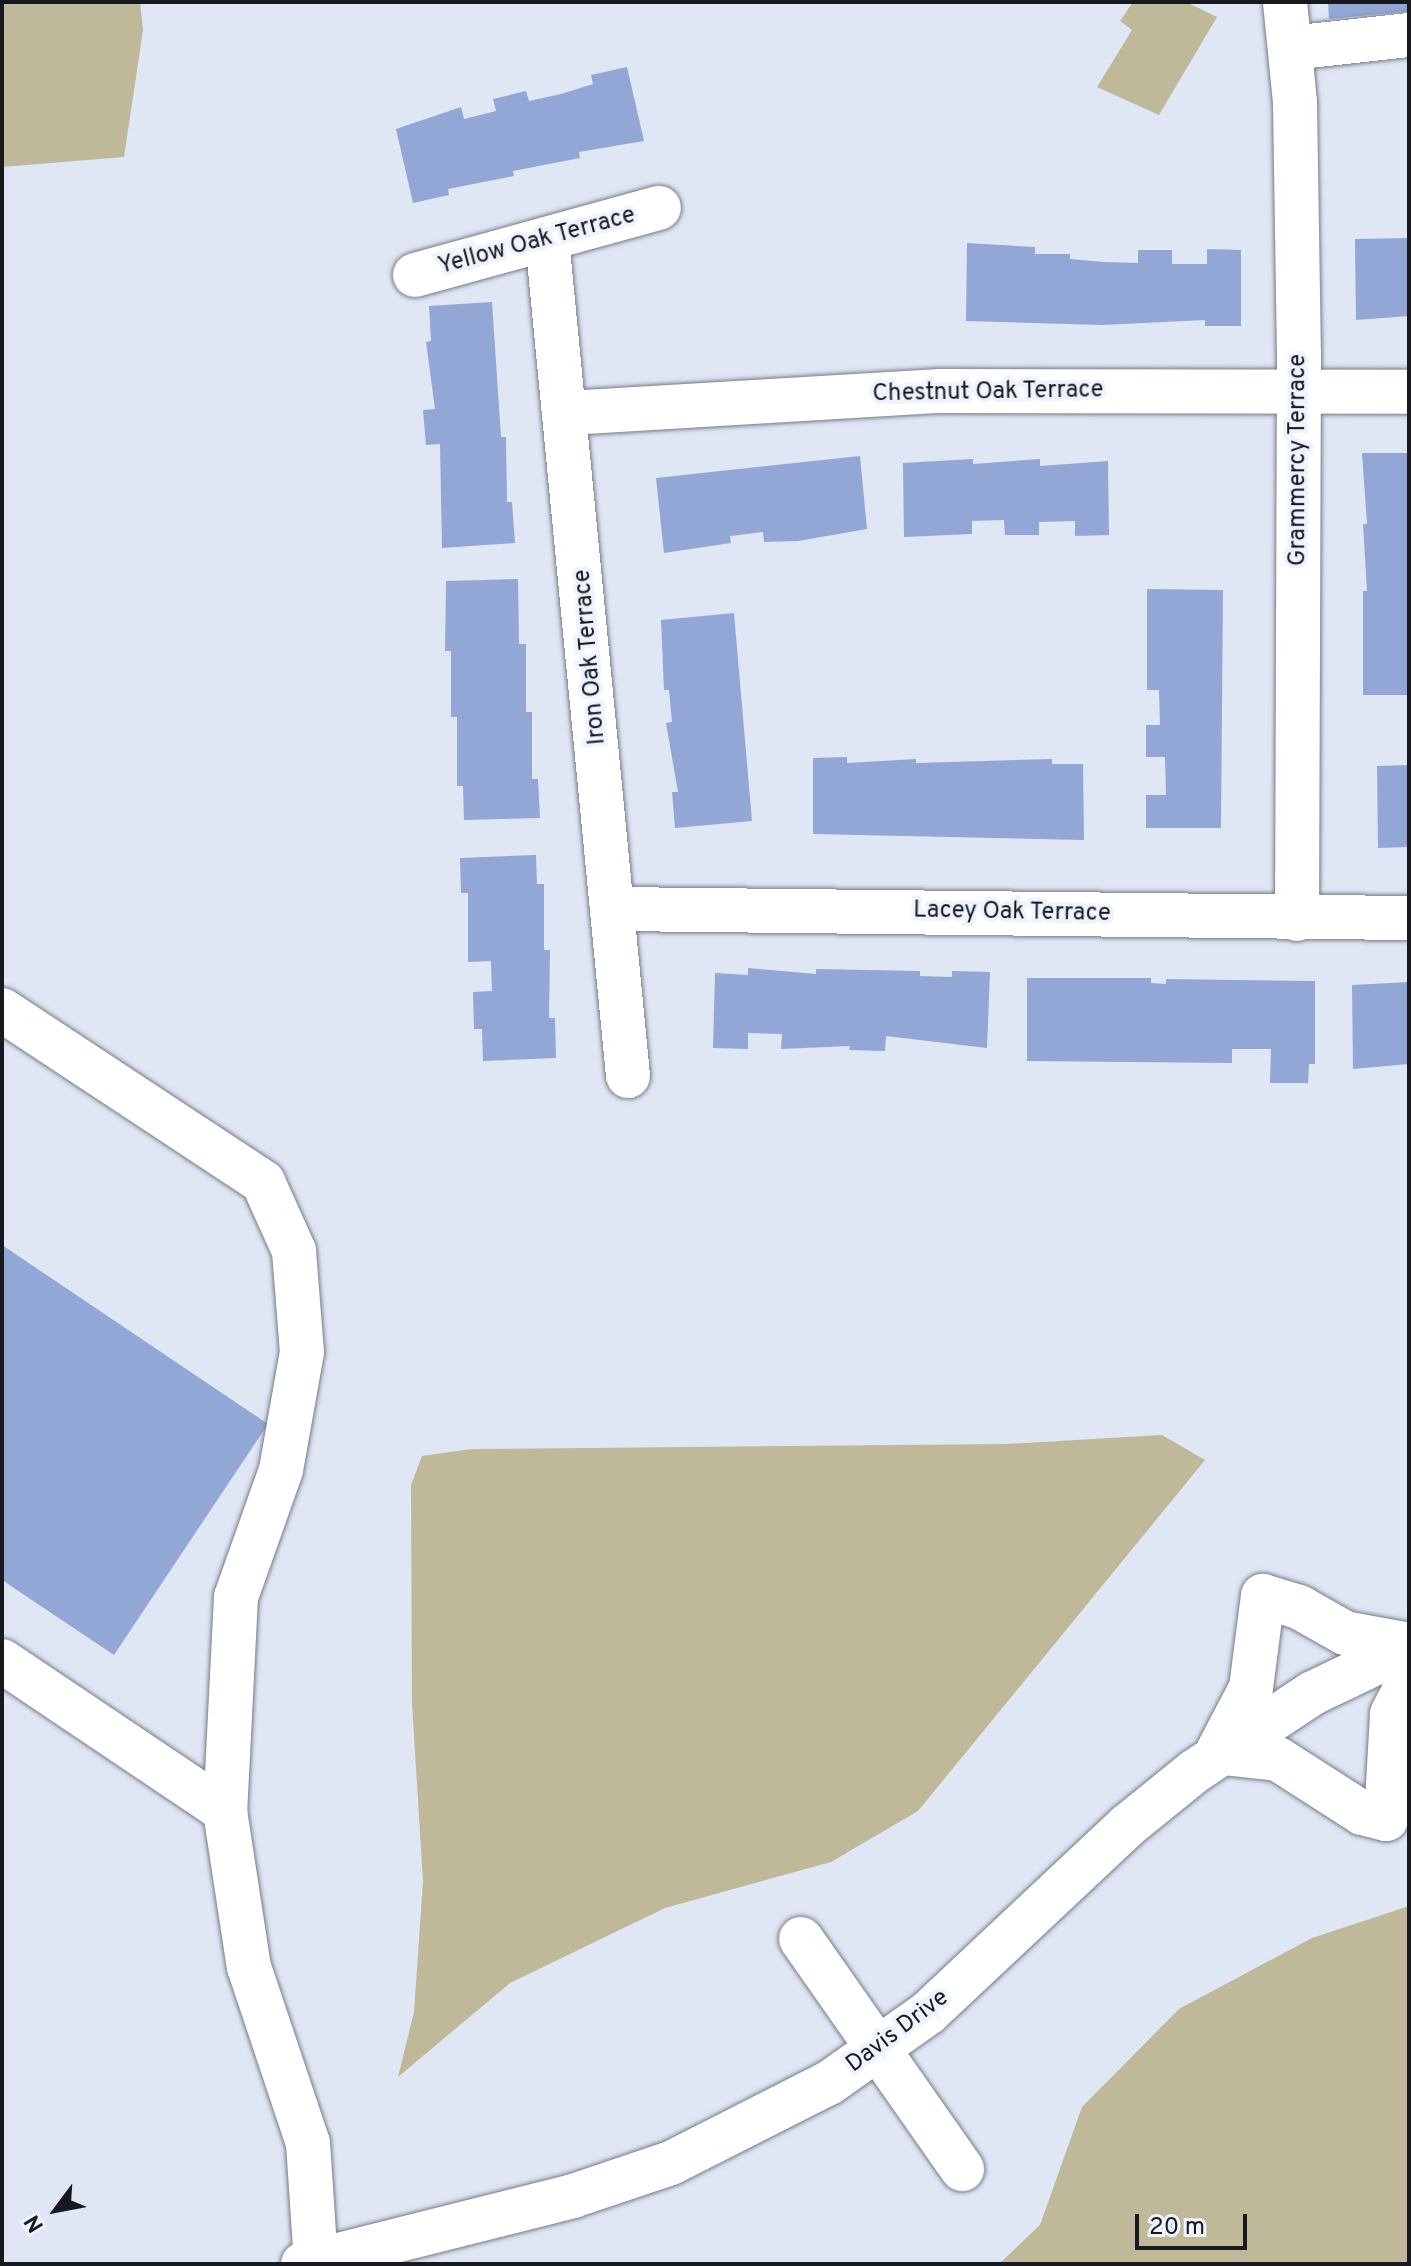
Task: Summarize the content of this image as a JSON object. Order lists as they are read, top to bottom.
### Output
{
  "streets": {
    "street": [
      "Yellow Oak Terrace",
      "Chestnut Oak Terrace",
      "Grammercy Terrace",
      "Iron Oak Terrace",
      "Lacey Oak Terrace",
      "Davis Drive"
    ]
  },
  "crossings": [
    ["Yellow Oak Terrace", "Iron Oak Terrace"],
    ["Chestnut Oak Terrace", "Grammercy Terrace"],
    ["Chestnut Oak Terrace", "Iron Oak Terrace"],
    ["Grammercy Terrace", "Lacey Oak Terrace"],
    ["Iron Oak Terrace", "Lacey Oak Terrace"]
  ],
  "scale_bar": "20 m",
  "north": "bottom left"
}
